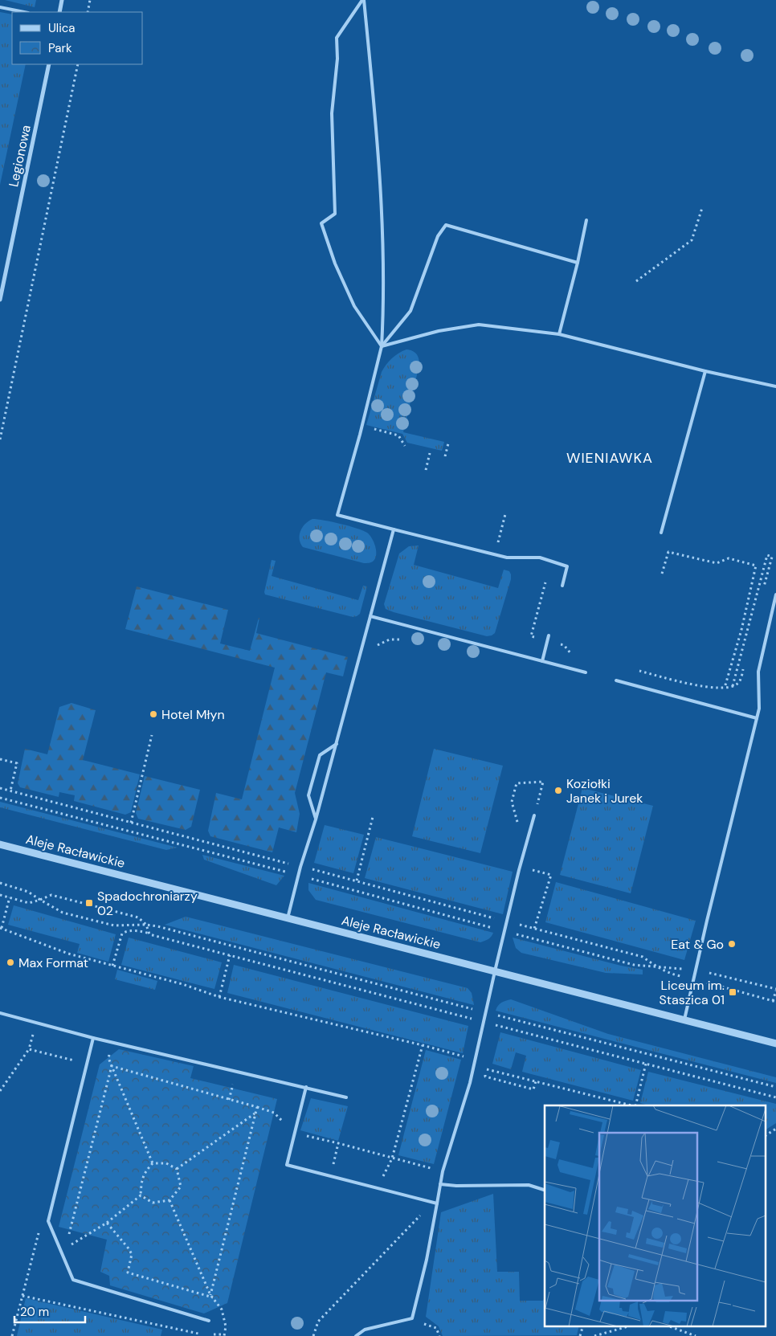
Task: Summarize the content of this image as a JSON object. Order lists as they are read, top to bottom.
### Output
{
  "streets": {
    "street": ["Legionowa", "Aleje Racławickie"]
  },
  "districts": ["WIENIAWKA"],
  "places": {
    "other": [
      "Hotel Młyn",
      "Koziołki Janek i Jurek",
      "Eat & Go",
      "Max Format"
    ],
    "transit": ["Spadochroniarzy 02", "Liceum im. Staszica 01"]
  },
  "legend": ["Ulica", "Park"],
  "scale_bar": "20 m"
}
